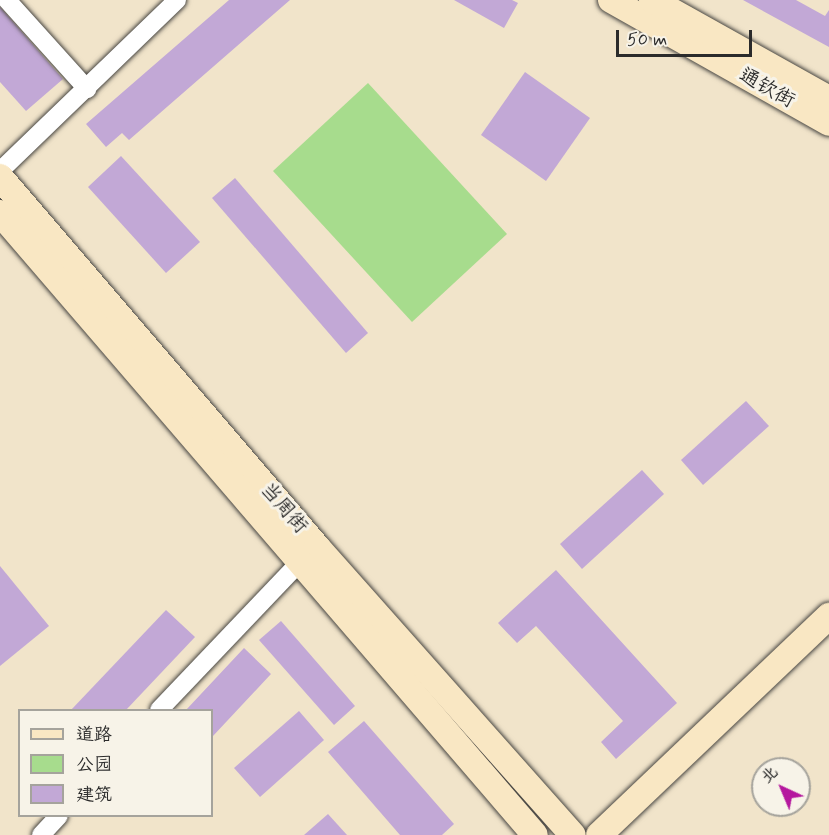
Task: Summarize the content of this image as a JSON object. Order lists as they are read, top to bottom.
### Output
{
  "streets": {
    "main road": ["通钦街", "当周街"]
  },
  "legend": ["道路", "公园", "建筑"],
  "scale_bar": "50 m",
  "north": "top left"
}
